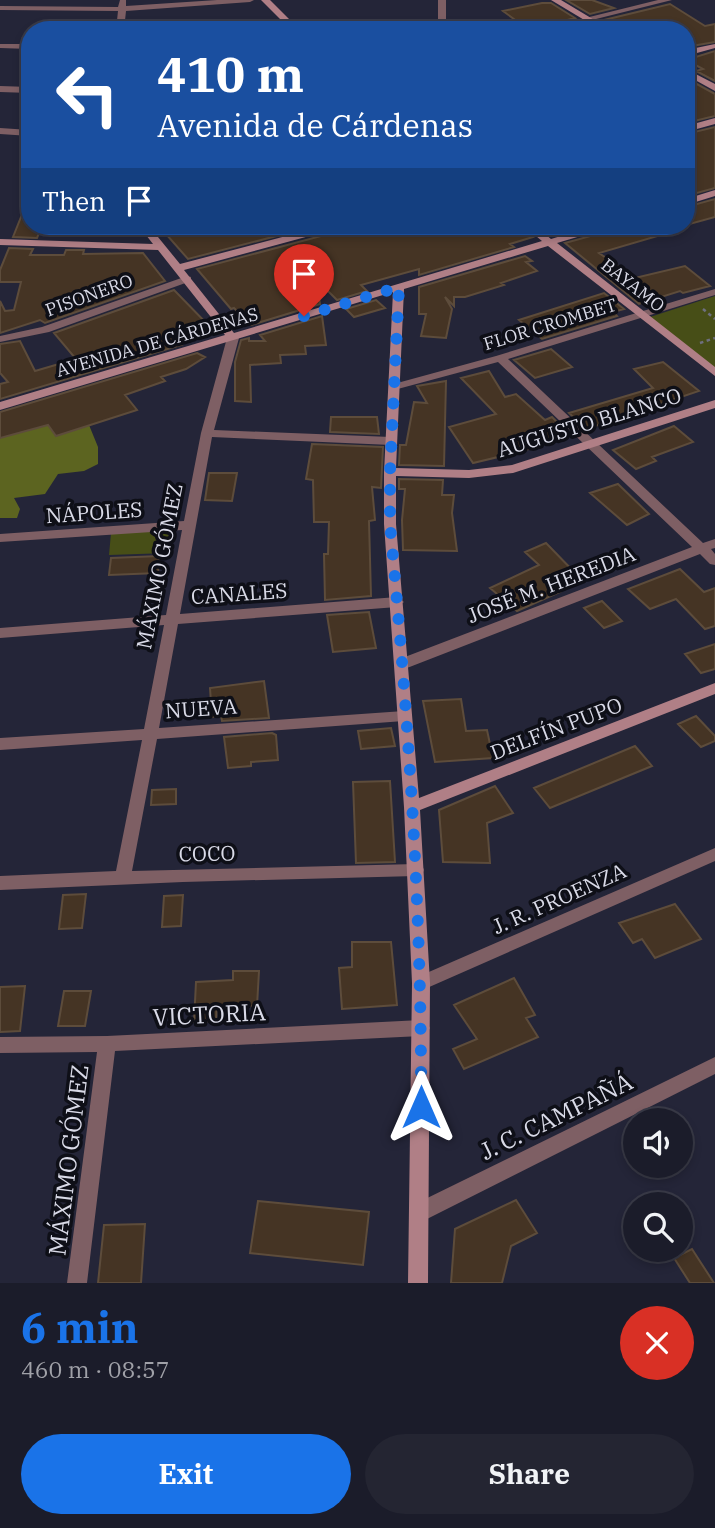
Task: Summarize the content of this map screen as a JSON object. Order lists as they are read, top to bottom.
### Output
{
  "streets": {
    "street": [
      "BAYAMO",
      "PISONERO",
      "FLOR CROMBET",
      "AVENIDA DE CÁRDENAS",
      "AUGUSTO BLANCO",
      "NÁPOLES",
      "MÁXIMO GÓMEZ",
      "JOSÉ M. HEREDIA",
      "CANALES",
      "NUEVA",
      "DELFÍN PUPO",
      "COCO",
      "J. R. PROENZA",
      "VICTORIA",
      "J. C. CAMPAÑÁ"
    ]
  },
  "crossings": [
    ["BAYAMO", "FLOR CROMBET"],
    ["BAYAMO", "AVENIDA DE CÁRDENAS"],
    ["AVENIDA DE CÁRDENAS", "MÁXIMO GÓMEZ"],
    ["NÁPOLES", "MÁXIMO GÓMEZ"],
    ["MÁXIMO GÓMEZ", "CANALES"],
    ["MÁXIMO GÓMEZ", "NUEVA"],
    ["MÁXIMO GÓMEZ", "COCO"],
    ["MÁXIMO GÓMEZ", "VICTORIA"]
  ],
  "page": {
    "turn": ["410 m", "Avenida de Cárdenas"],
    "then": "Then",
    "heading": ["6 min", "460 m · 08:57"],
    "buttons": ["Exit", "Share"]
  }
}
